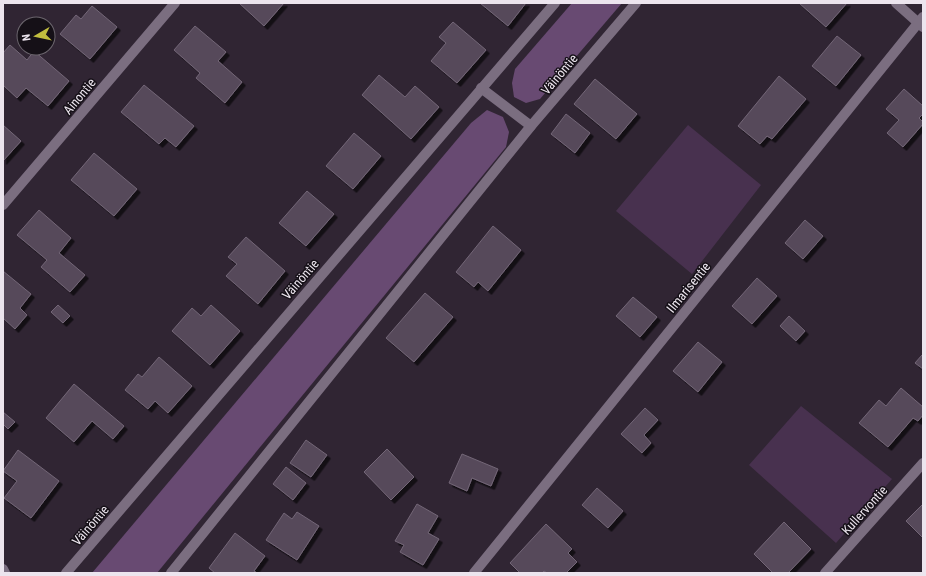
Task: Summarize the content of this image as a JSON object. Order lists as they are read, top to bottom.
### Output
{
  "streets": {
    "street": [
      "Väinöntie",
      "Ainontie",
      "Ilmarisentie",
      "Kullervontie"
    ]
  },
  "north": "left"
}
